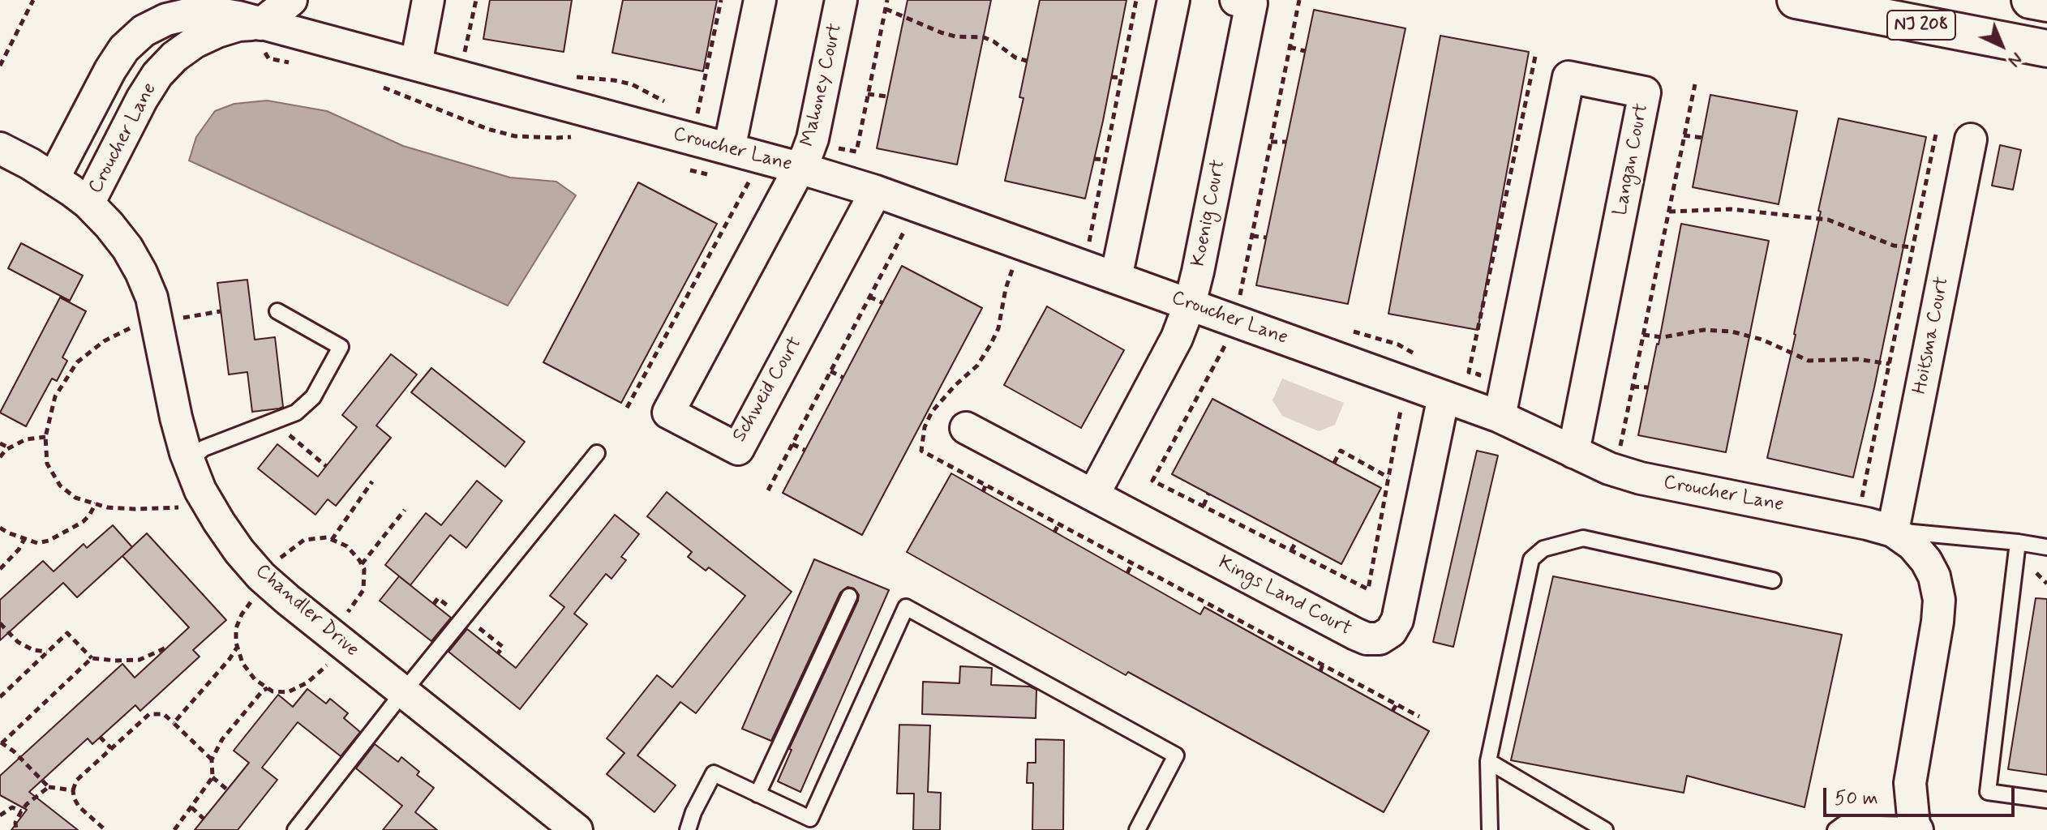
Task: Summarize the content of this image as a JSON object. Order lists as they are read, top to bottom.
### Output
{
  "streets": {
    "highway": ["NJ 208"],
    "street": [
      "Mahoney Court",
      "Croucher Lane",
      "Langan Court",
      "Koenig Court",
      "Hoitsma Court",
      "Schweid Court",
      "Kings Land Court",
      "Chandler Drive"
    ]
  },
  "crossings": [
    ["Mahoney Court", "Croucher Lane"],
    ["Mahoney Court", "Schweid Court"],
    ["Croucher Lane", "Langan Court"],
    ["Croucher Lane", "Koenig Court"],
    ["Croucher Lane", "Hoitsma Court"],
    ["Croucher Lane", "Schweid Court"],
    ["Croucher Lane", "Kings Land Court"],
    ["Croucher Lane", "Chandler Drive"],
    ["Koenig Court", "Kings Land Court"]
  ],
  "scale_bar": "50 m",
  "north": "bottom right"
}
